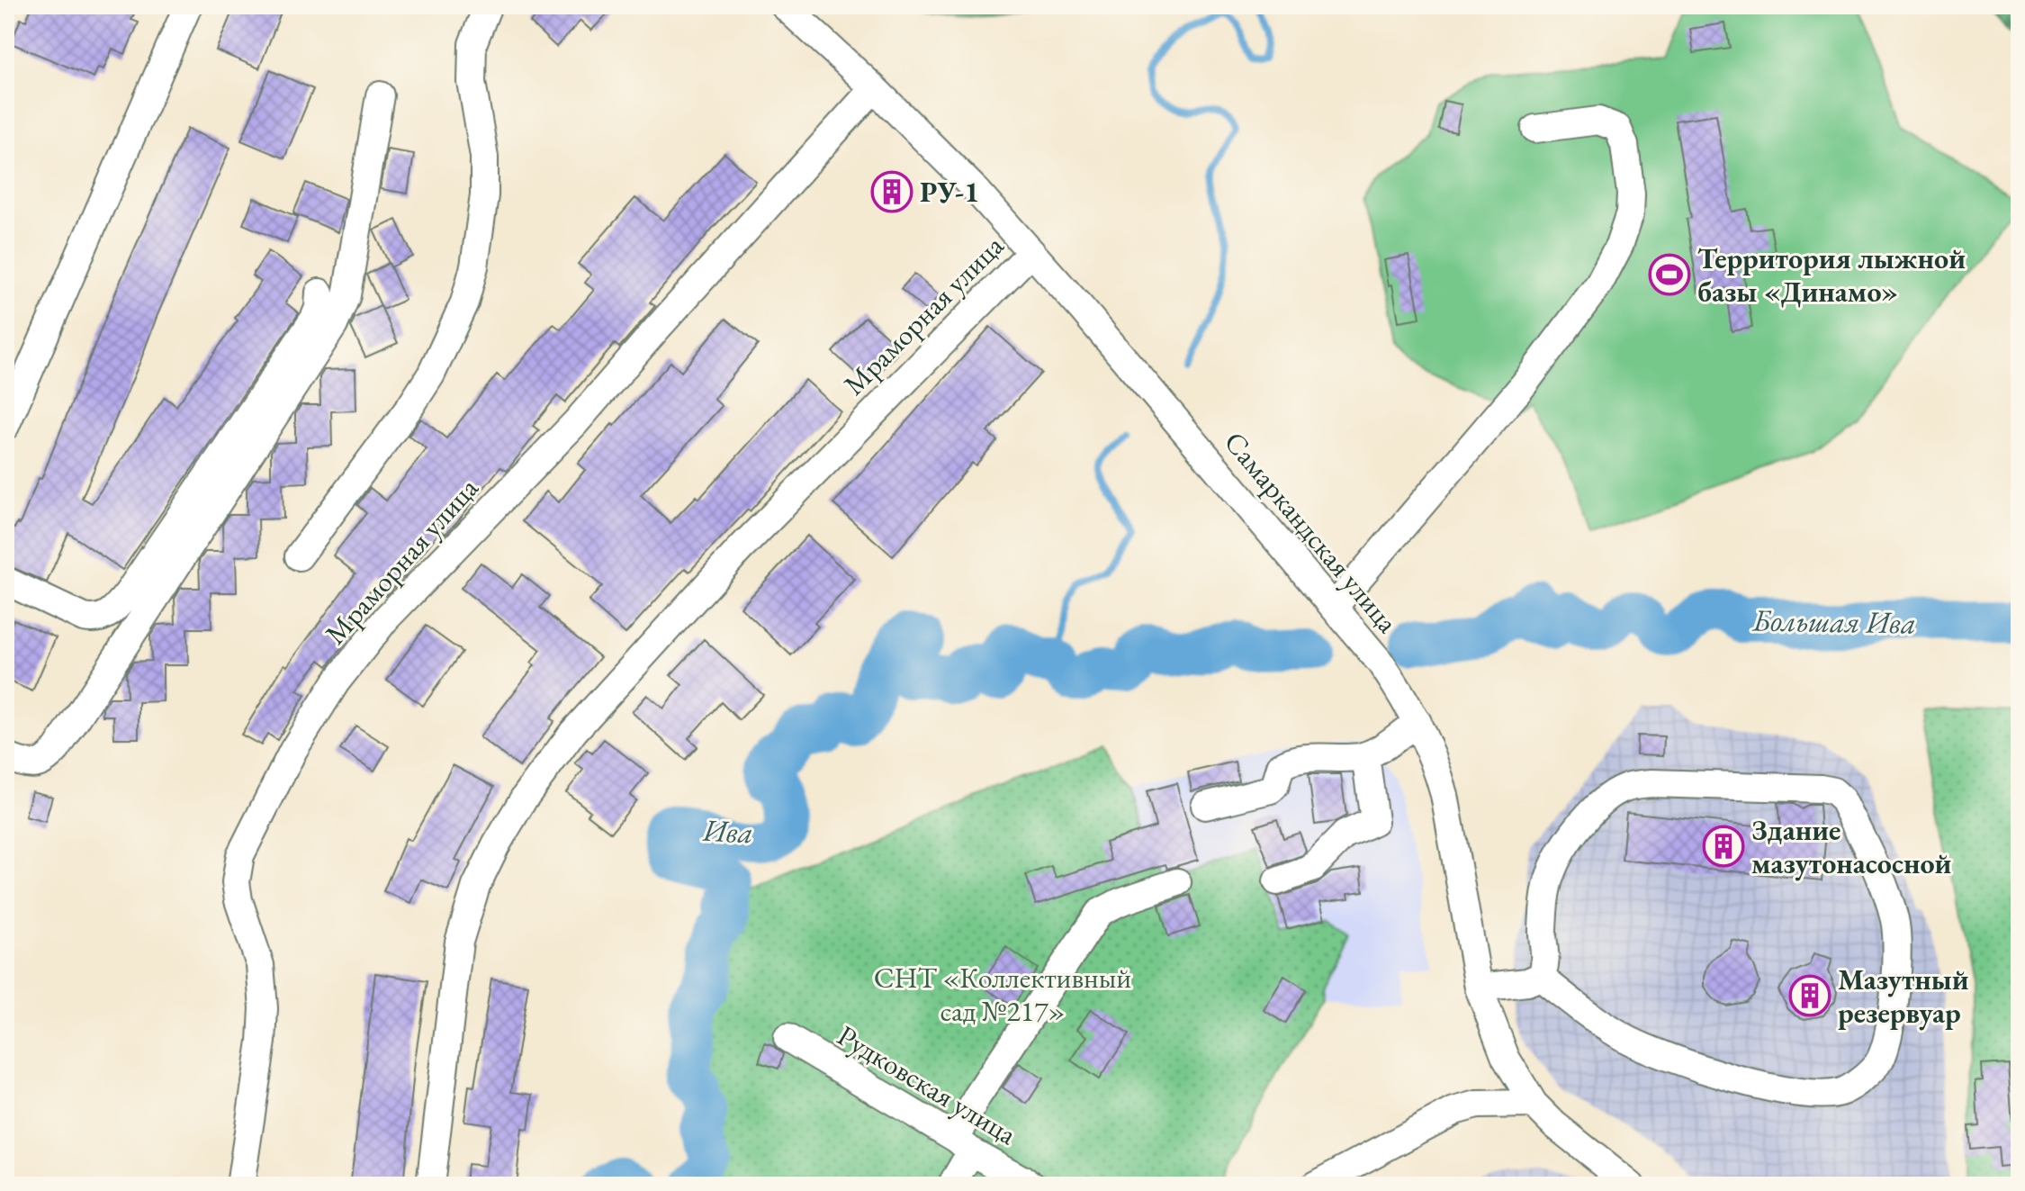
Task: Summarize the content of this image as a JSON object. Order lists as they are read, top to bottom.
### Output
{
  "streets": {
    "street": ["Мраморная улица", "Самаркандская улица", "Рудковская улица"]
  },
  "crossings": [
    ["Мраморная улица", "Самаркандская улица"]
  ],
  "water": ["Большая Ива", "Ива"],
  "parks": ["СНТ «Коллективный сад №217»"],
  "places": {
    "building": ["РУ-1", "Здание мазутонасосной", "Мазутный резервуар"],
    "sports": ["Территория лыжной базы «Динамо»"]
  }
}
